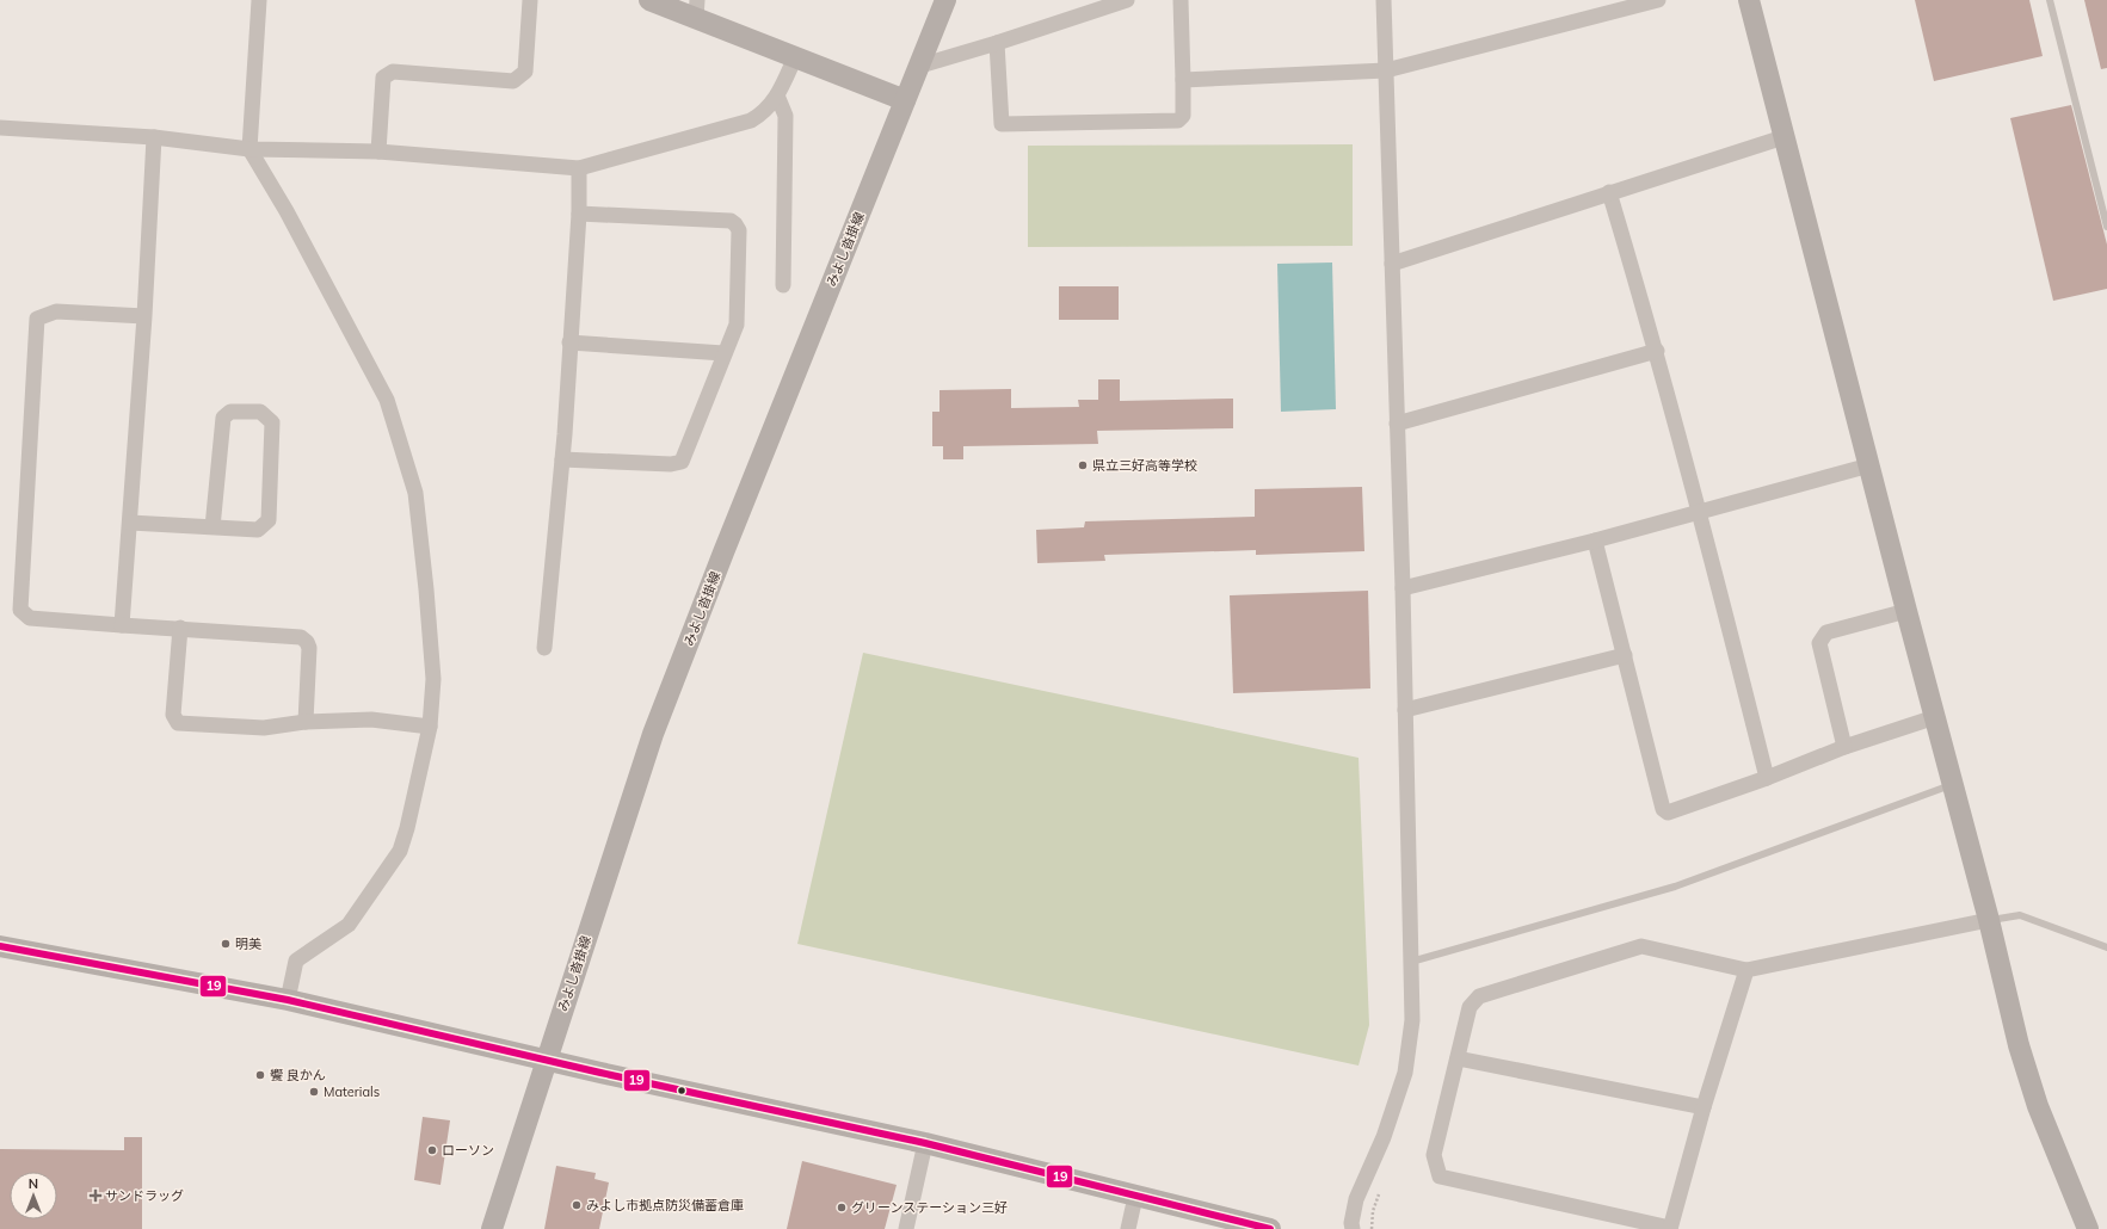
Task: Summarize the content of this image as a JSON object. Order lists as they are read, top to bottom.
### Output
{
  "streets": {
    "main road": ["みよし沓掛線"]
  },
  "places": {
    "other": [
      "県立三好高等学校",
      "明美",
      "饗 良かん",
      "Materials",
      "ローソン",
      "みよし市拠点防災備蓄倉庫",
      "グリーンステーション三好"
    ],
    "health": ["サンドラッグ"]
  },
  "lines": ["transit line 19"],
  "north": "top"
}
